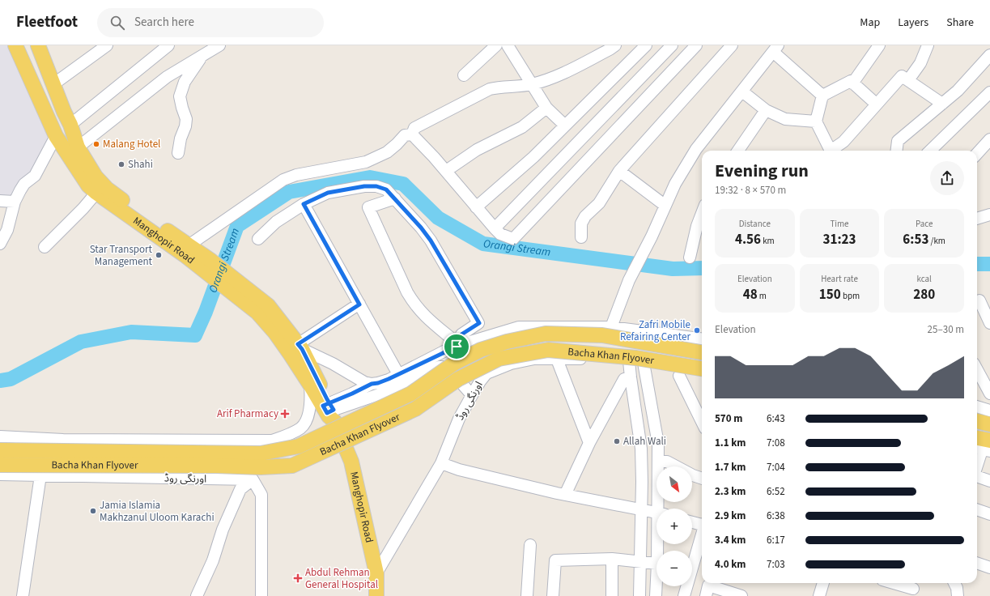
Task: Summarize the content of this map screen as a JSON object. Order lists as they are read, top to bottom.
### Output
{
  "streets": {
    "main road": ["Manghopir Road", "Bacha Khan Flyover"],
    "street": ["اورنگی روڈ"]
  },
  "crossings": [
    ["Manghopir Road", "اورنگی روڈ"]
  ],
  "water": ["Orangi Stream"],
  "places": {
    "other": [
      "Malang Hotel",
      "Shahi",
      "Star Transport Management",
      "Zafri Mobile Refairing Center",
      "Allah Wali",
      "Jamia Islamia Makhzanul Uloom Karachi"
    ],
    "health": ["Arif Pharmacy", "Abdul Rehman General Hospital"]
  },
  "north": "bottom right",
  "page": {
    "header": "Fleetfoot",
    "search": "Search here",
    "nav": ["Map", "Layers", "Share"],
    "heading": ["Evening run", "19:32 · 8 × 570 m"],
    "stats": [
      ["Distance", "4.56 km"],
      ["Time", "31:23"],
      ["Pace", "6:53 /km"],
      ["Elevation", "48 m"],
      ["Heart rate", "150 bpm"],
      ["kcal", "280"]
    ],
    "chart": ["Elevation", "25–30 m"],
    "list": [
      {
        "name": "570 m",
        "note": "6:43"
      },
      {
        "name": "1.1 km",
        "note": "7:08"
      },
      {
        "name": "1.7 km",
        "note": "7:04"
      },
      {
        "name": "2.3 km",
        "note": "6:52"
      },
      {
        "name": "2.9 km",
        "note": "6:38"
      },
      {
        "name": "3.4 km",
        "note": "6:17"
      },
      {
        "name": "4.0 km",
        "note": "7:03"
      }
    ],
    "map_buttons": ["+", "−"]
  }
}
